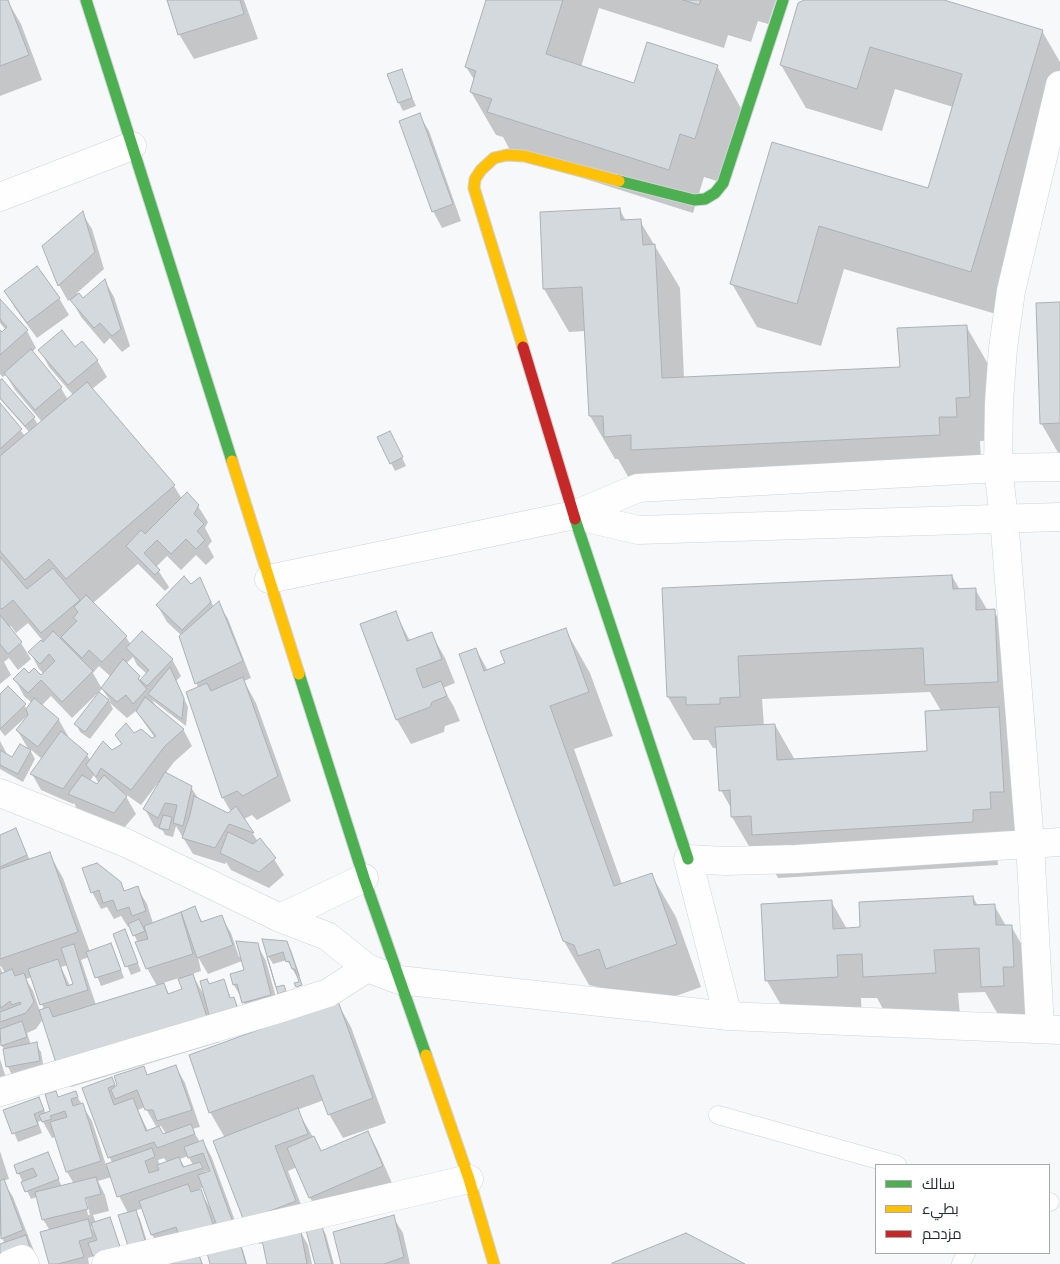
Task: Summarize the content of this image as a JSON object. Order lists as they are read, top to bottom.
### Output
{
  "legend": ["سالك", "بطيء", "مزدحم"]
}
